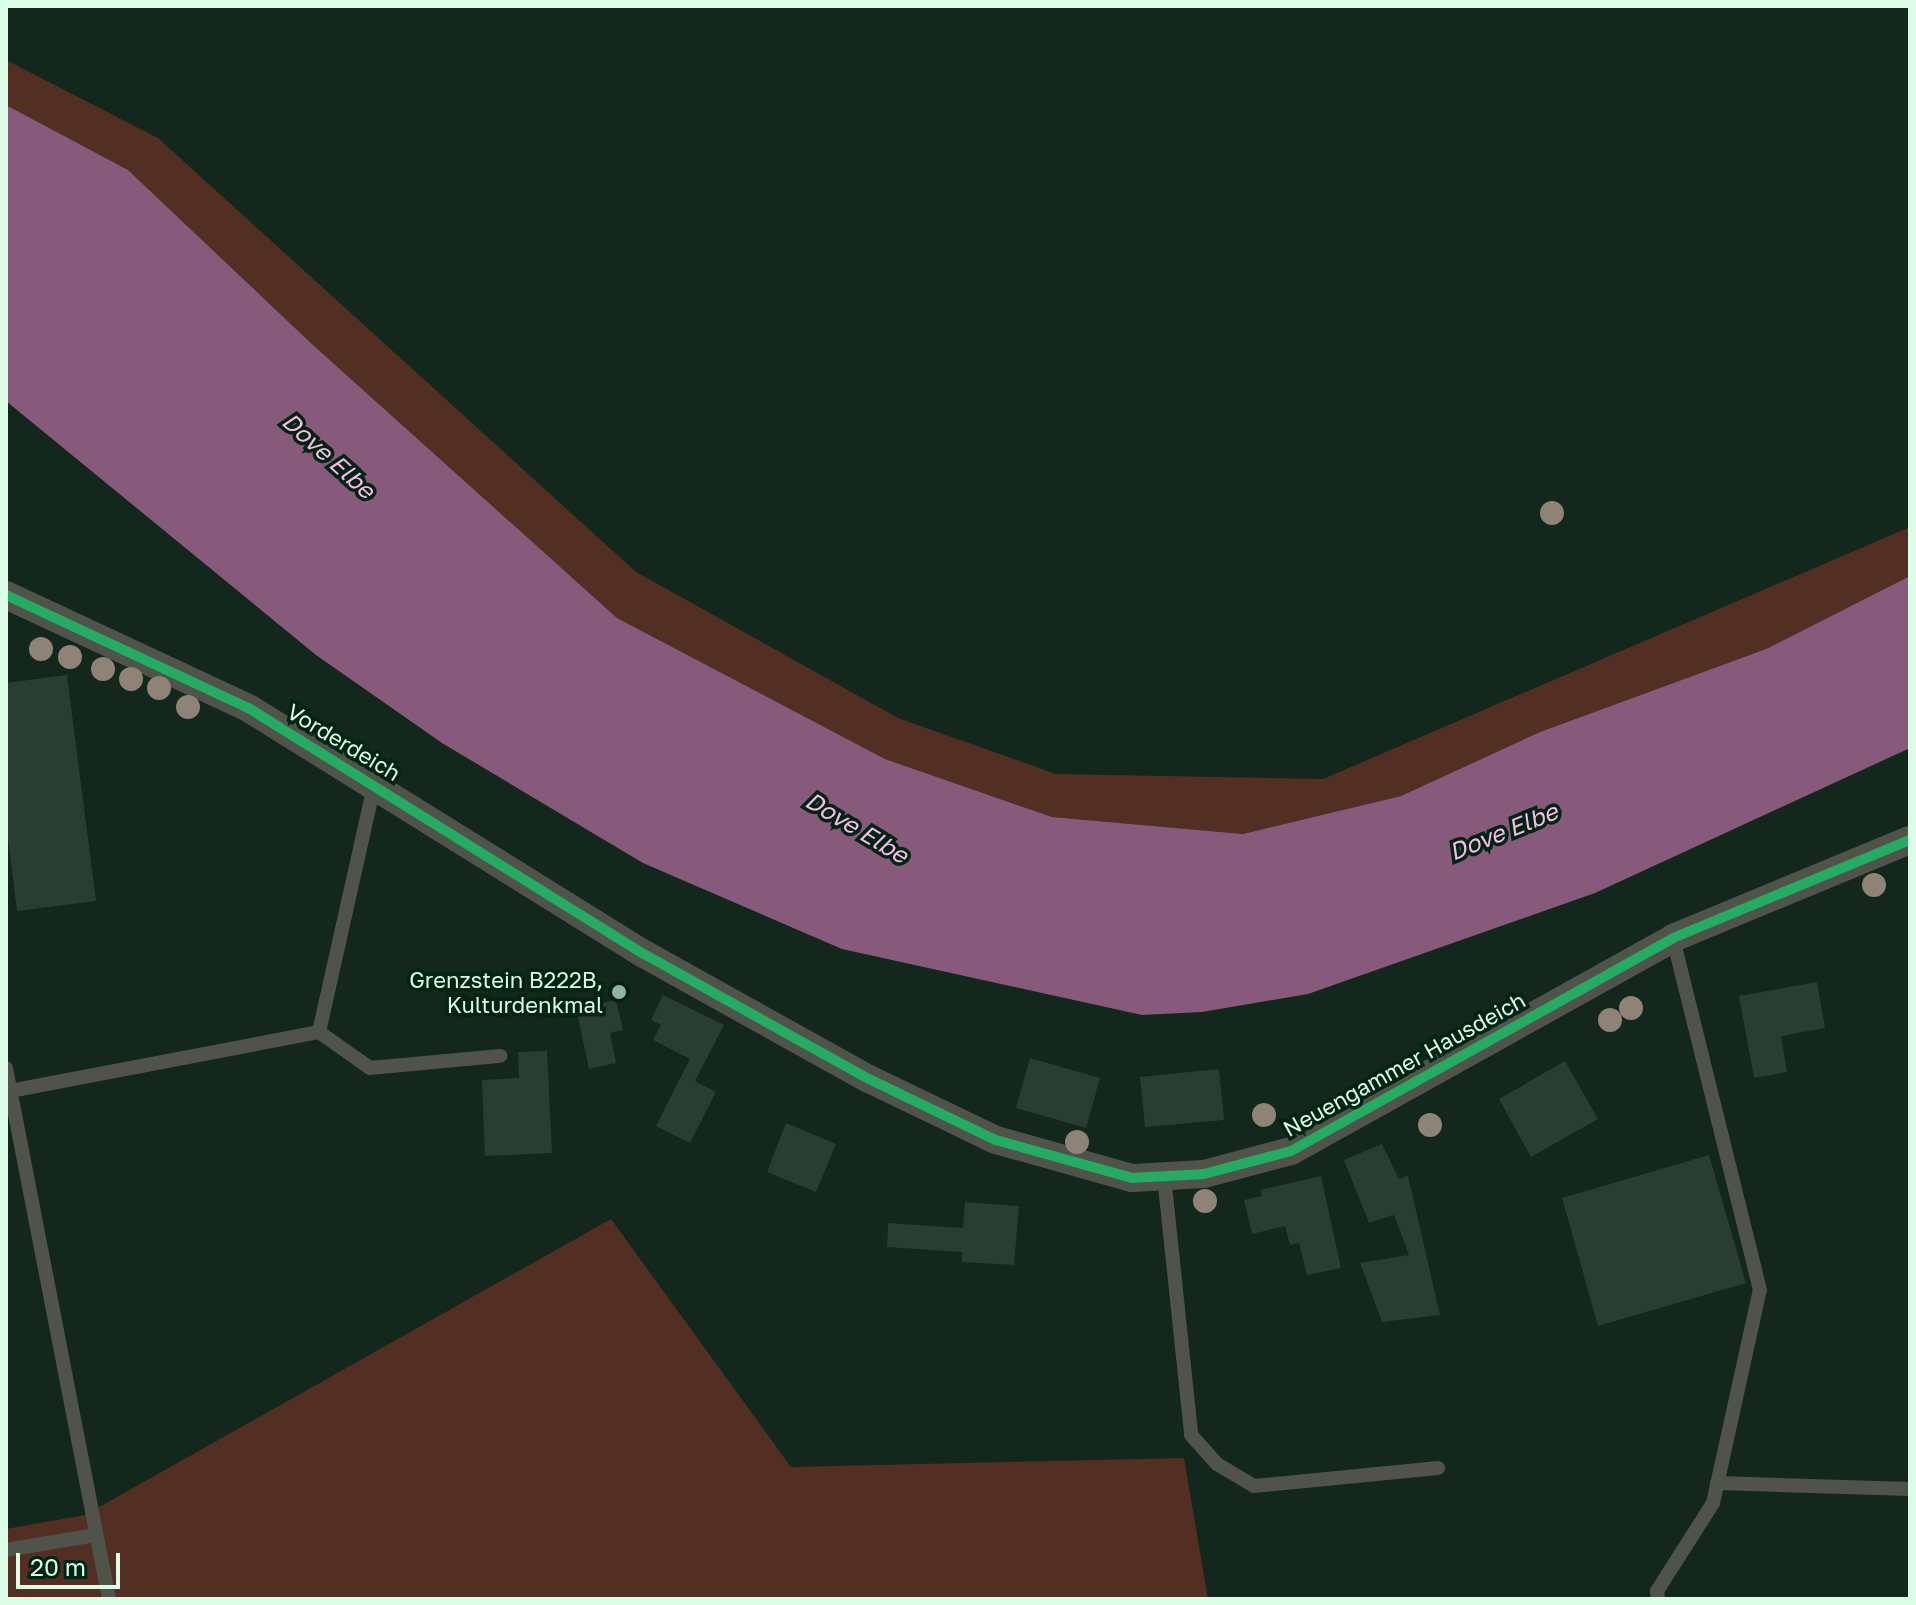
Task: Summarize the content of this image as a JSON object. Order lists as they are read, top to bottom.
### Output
{
  "streets": {
    "street": ["Vorderdeich", "Neuengammer Hausdeich"]
  },
  "crossings": [
    ["Vorderdeich", "Neuengammer Hausdeich"]
  ],
  "water": ["Dove Elbe"],
  "places": ["Grenzstein B222B, Kulturdenkmal"],
  "scale_bar": "20 m"
}
